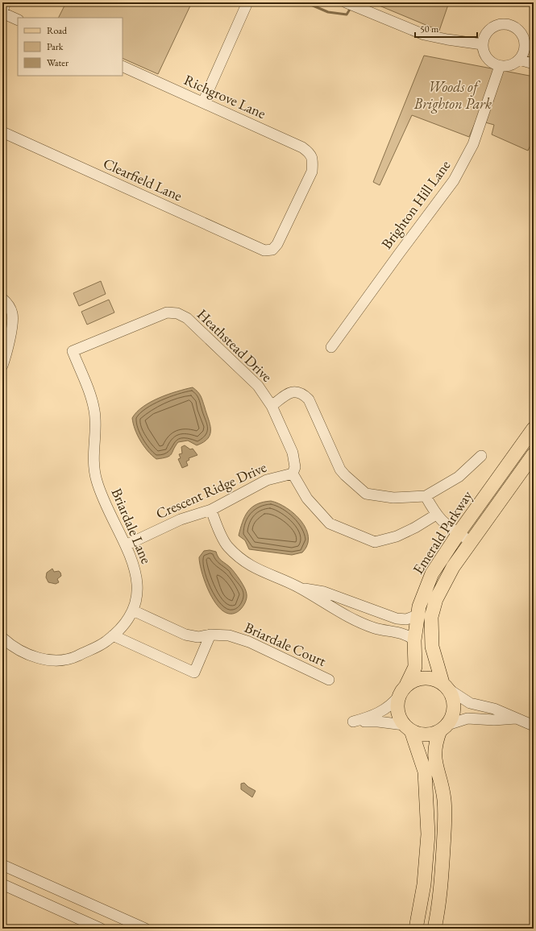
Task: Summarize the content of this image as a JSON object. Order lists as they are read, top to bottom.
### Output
{
  "streets": {
    "main road": ["Emerald Parkway"],
    "street": [
      "Richgrove Lane",
      "Clearfield Lane",
      "Brighton Hill Lane",
      "Heathstead Drive",
      "Crescent Ridge Drive",
      "Briardale Lane",
      "Briardale Court"
    ]
  },
  "crossings": [
    ["Richgrove Lane", "Clearfield Lane"],
    ["Heathstead Drive", "Crescent Ridge Drive"],
    ["Heathstead Drive", "Briardale Lane"],
    ["Crescent Ridge Drive", "Briardale Lane"],
    ["Briardale Lane", "Briardale Court"]
  ],
  "parks": ["Woods of Brighton Park"],
  "legend": ["Road", "Park", "Water"],
  "scale_bar": "50 m"
}
